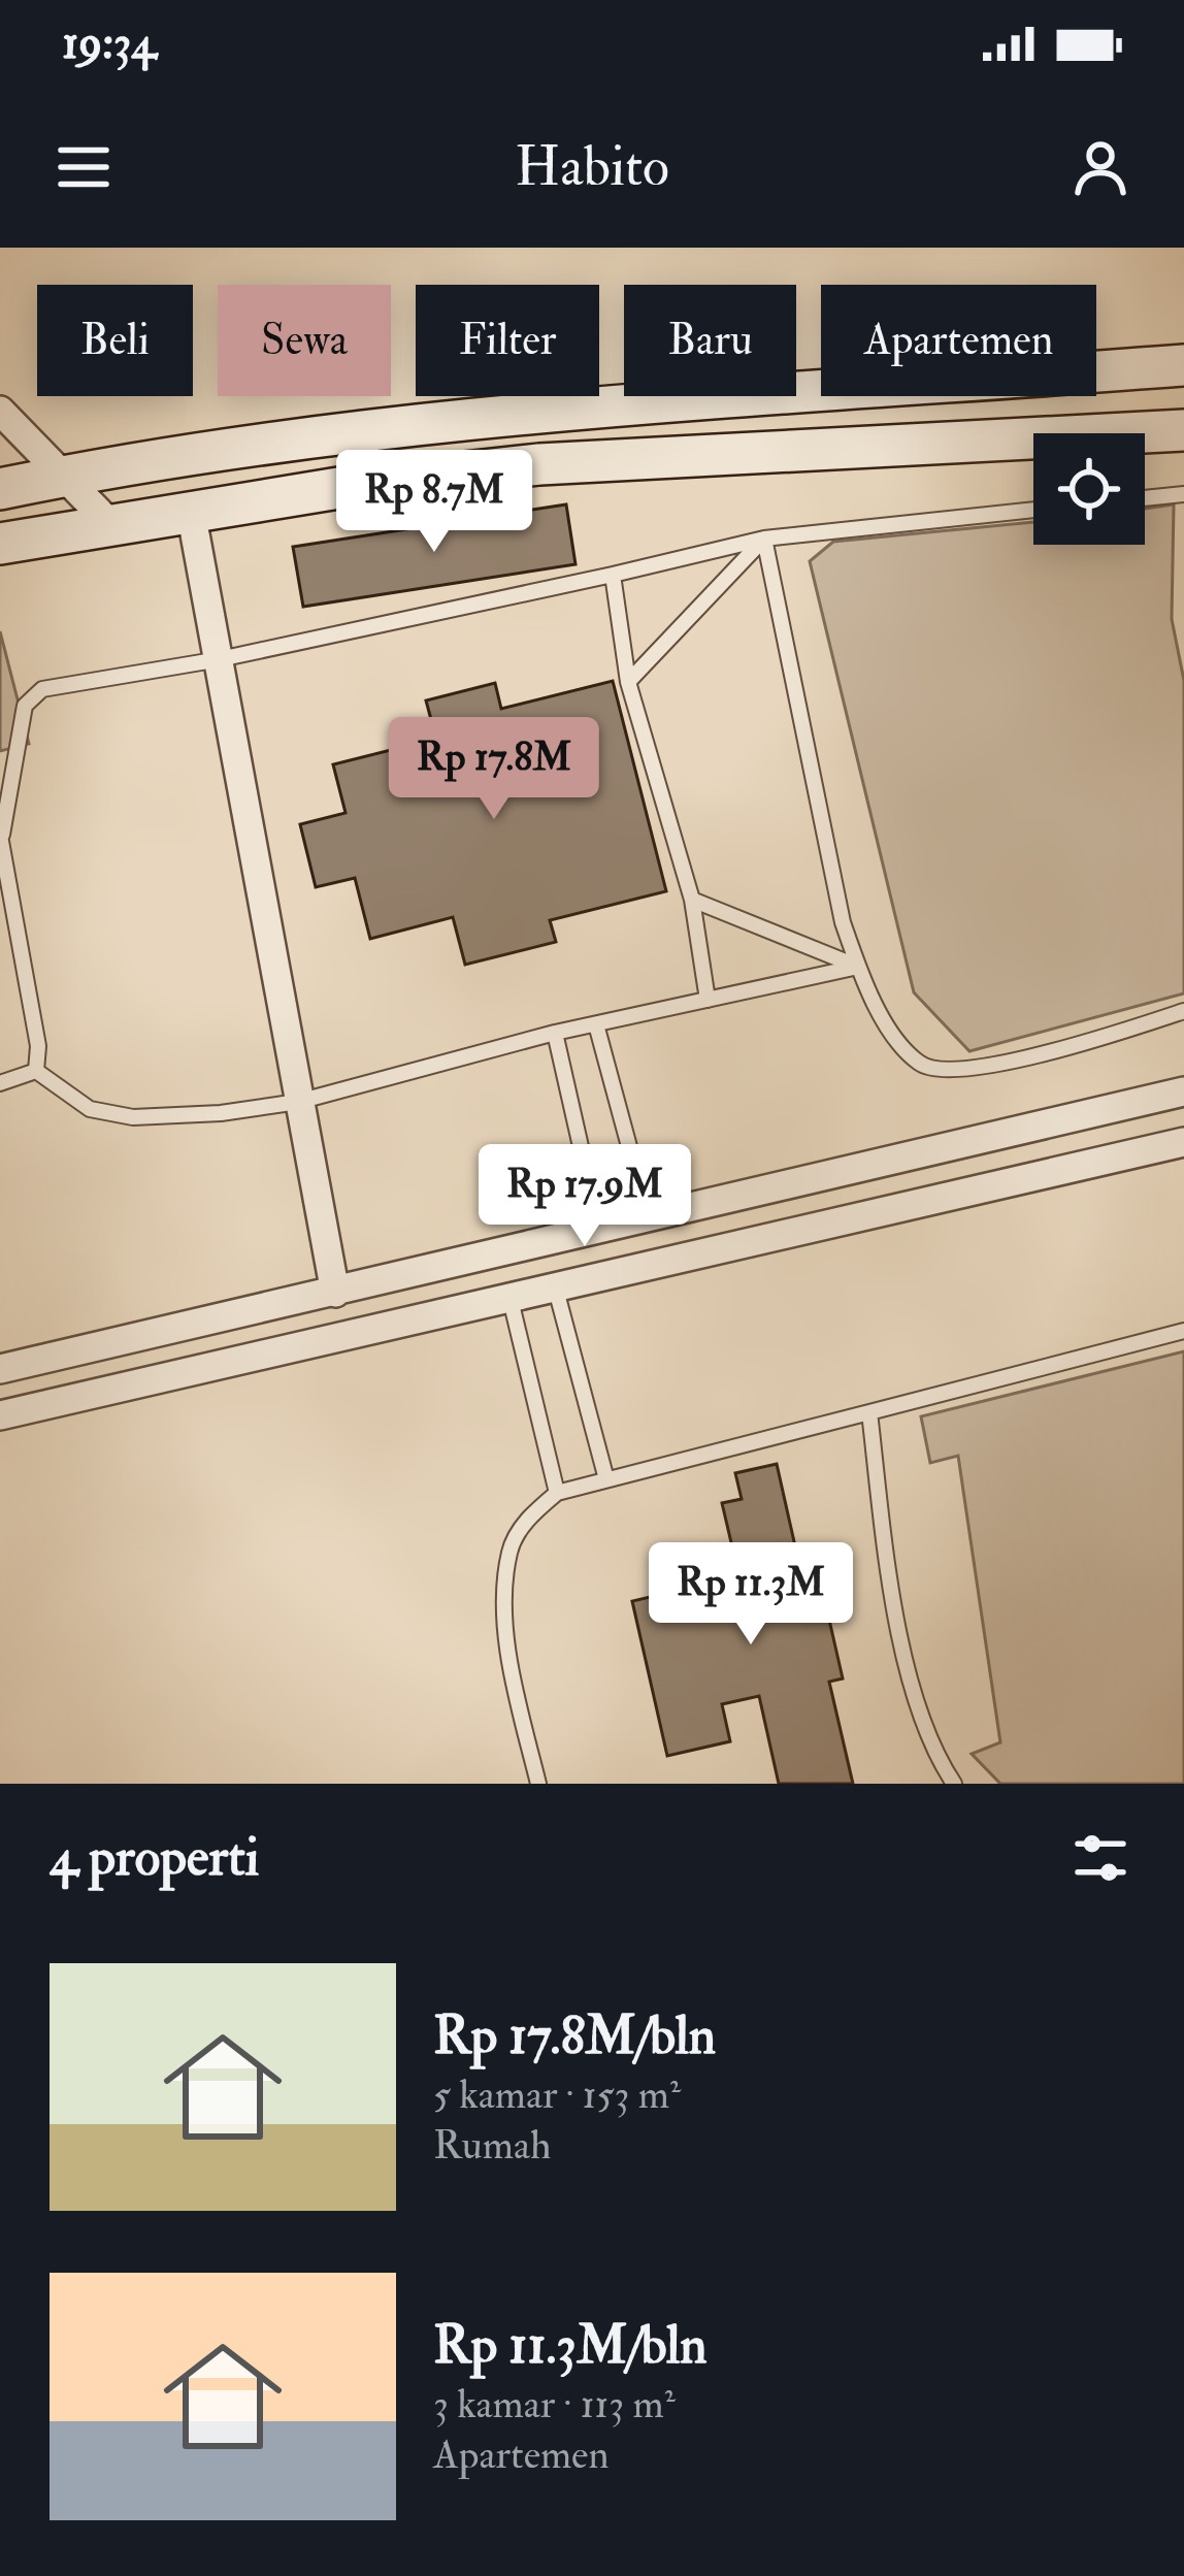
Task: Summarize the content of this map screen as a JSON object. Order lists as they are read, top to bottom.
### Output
{
  "page": {
    "status": "19:34",
    "header": "Habito",
    "chip": [
      "Beli",
      "Sewa",
      "Filter",
      "Baru",
      "Apartemen"
    ],
    "price": [
      "Rp 8.7M",
      "Rp 17.8M",
      "Rp 17.9M",
      "Rp 11.3M"
    ],
    "heading": "4 properti",
    "list": [
      {
        "name": "Rp 17.8M/bln",
        "note": "5 kamar · 153 m² · Rumah"
      },
      {
        "name": "Rp 11.3M/bln",
        "note": "3 kamar · 113 m² · Apartemen"
      }
    ]
  }
}
